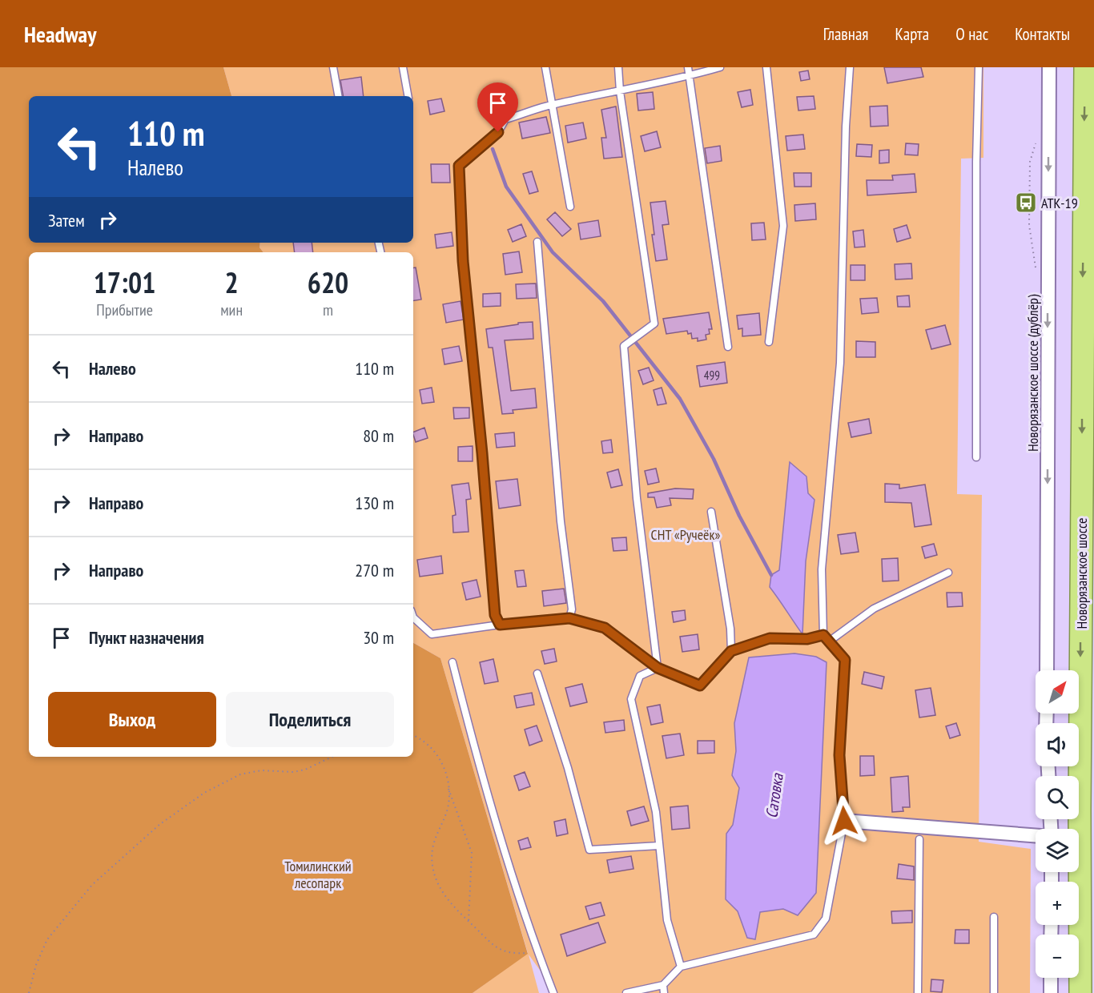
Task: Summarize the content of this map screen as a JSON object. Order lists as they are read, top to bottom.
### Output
{
  "streets": {
    "highway": ["Новорязанское шоссе"],
    "street": ["Новорязанское шоссе (дублёр)"]
  },
  "one_way": ["Новорязанское шоссе (дублёр)", "Новорязанское шоссе"],
  "water": ["Сатовка"],
  "parks": ["СНТ «Ручеёк»", "Томилинский лесопарк"],
  "places": {
    "bus stop": ["АТК-19"]
  },
  "house_numbers": ["499"],
  "north": "top right",
  "page": {
    "header": "Headway",
    "nav": [
      "Главная",
      "Карта",
      "О нас",
      "Контакты"
    ],
    "turn": ["110 m", "Налево"],
    "then": "Затем",
    "eta": [
      "17:01",
      "Прибытие",
      "2",
      "мин",
      "620",
      "m"
    ],
    "list": [
      {
        "name": "Налево",
        "value": "110 m"
      },
      {
        "name": "Направо",
        "value": "80 m"
      },
      {
        "name": "Направо",
        "value": "130 m"
      },
      {
        "name": "Направо",
        "value": "270 m"
      },
      {
        "name": "Пункт назначения",
        "value": "30 m"
      }
    ],
    "map_buttons": ["+", "−"],
    "buttons": ["Выход", "Поделиться"]
  }
}
